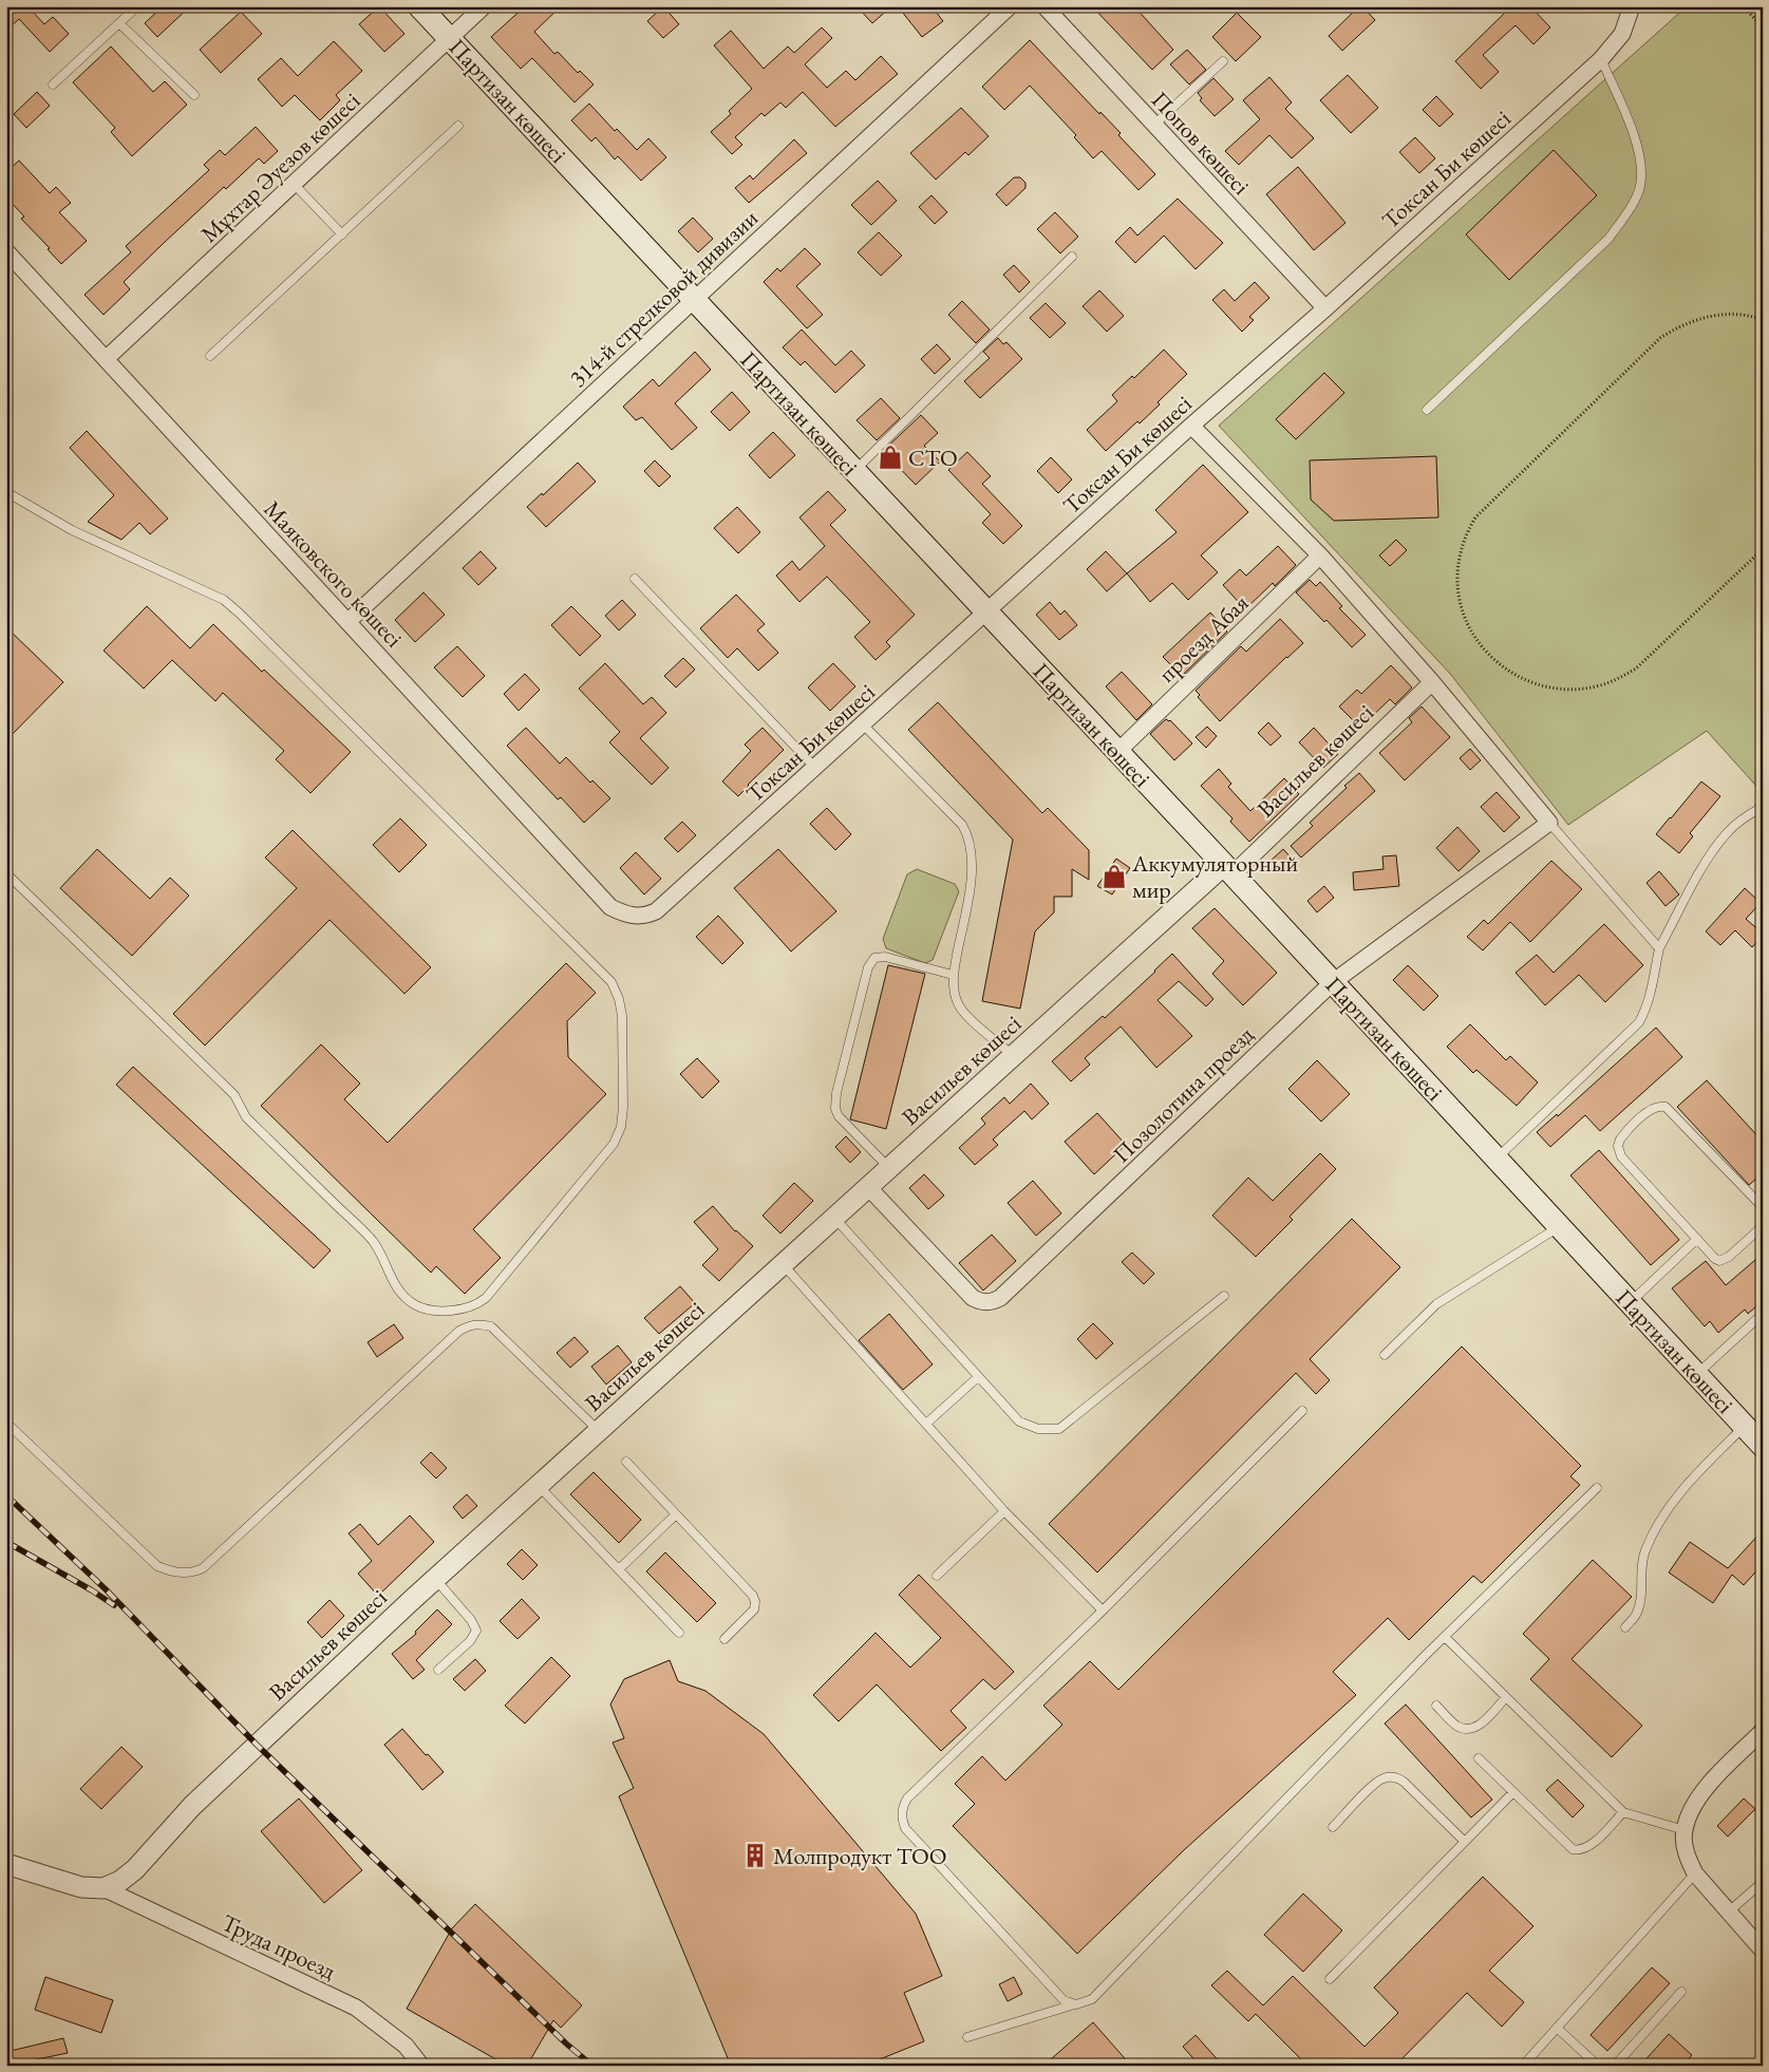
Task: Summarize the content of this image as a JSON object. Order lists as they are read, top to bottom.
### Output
{
  "streets": {
    "main road": ["Партизан көшесі"],
    "street": [
      "Попов көшесі",
      "Мұхтар Әуезов көшесі",
      "Токсан Би көшесі",
      "314-й стрелковой дивизии",
      "Маяковского көшесі",
      "проезд Абая",
      "Васильев көшесі",
      "Позолотина проезд",
      "Труда проезд"
    ]
  },
  "crossings": [
    ["Партизан көшесі", "Мұхтар Әуезов көшесі"],
    ["Партизан көшесі", "Токсан Би көшесі"],
    ["Партизан көшесі", "314-й стрелковой дивизии"],
    ["Партизан көшесі", "проезд Абая"],
    ["Партизан көшесі", "Васильев көшесі"],
    ["Партизан көшесі", "Позолотина проезд"],
    ["Попов көшесі", "Токсан Би көшесі"],
    ["Мұхтар Әуезов көшесі", "Маяковского көшесі"],
    ["Токсан Би көшесі", "Маяковского көшесі"],
    ["314-й стрелковой дивизии", "Маяковского көшесі"],
    ["Васильев көшесі", "Позолотина проезд"],
    ["Васильев көшесі", "Труда проезд"]
  ],
  "places": {
    "shop": ["СТО", "Аккумуляторный мир"],
    "building": ["Молпродукт ТОО"]
  }
}
